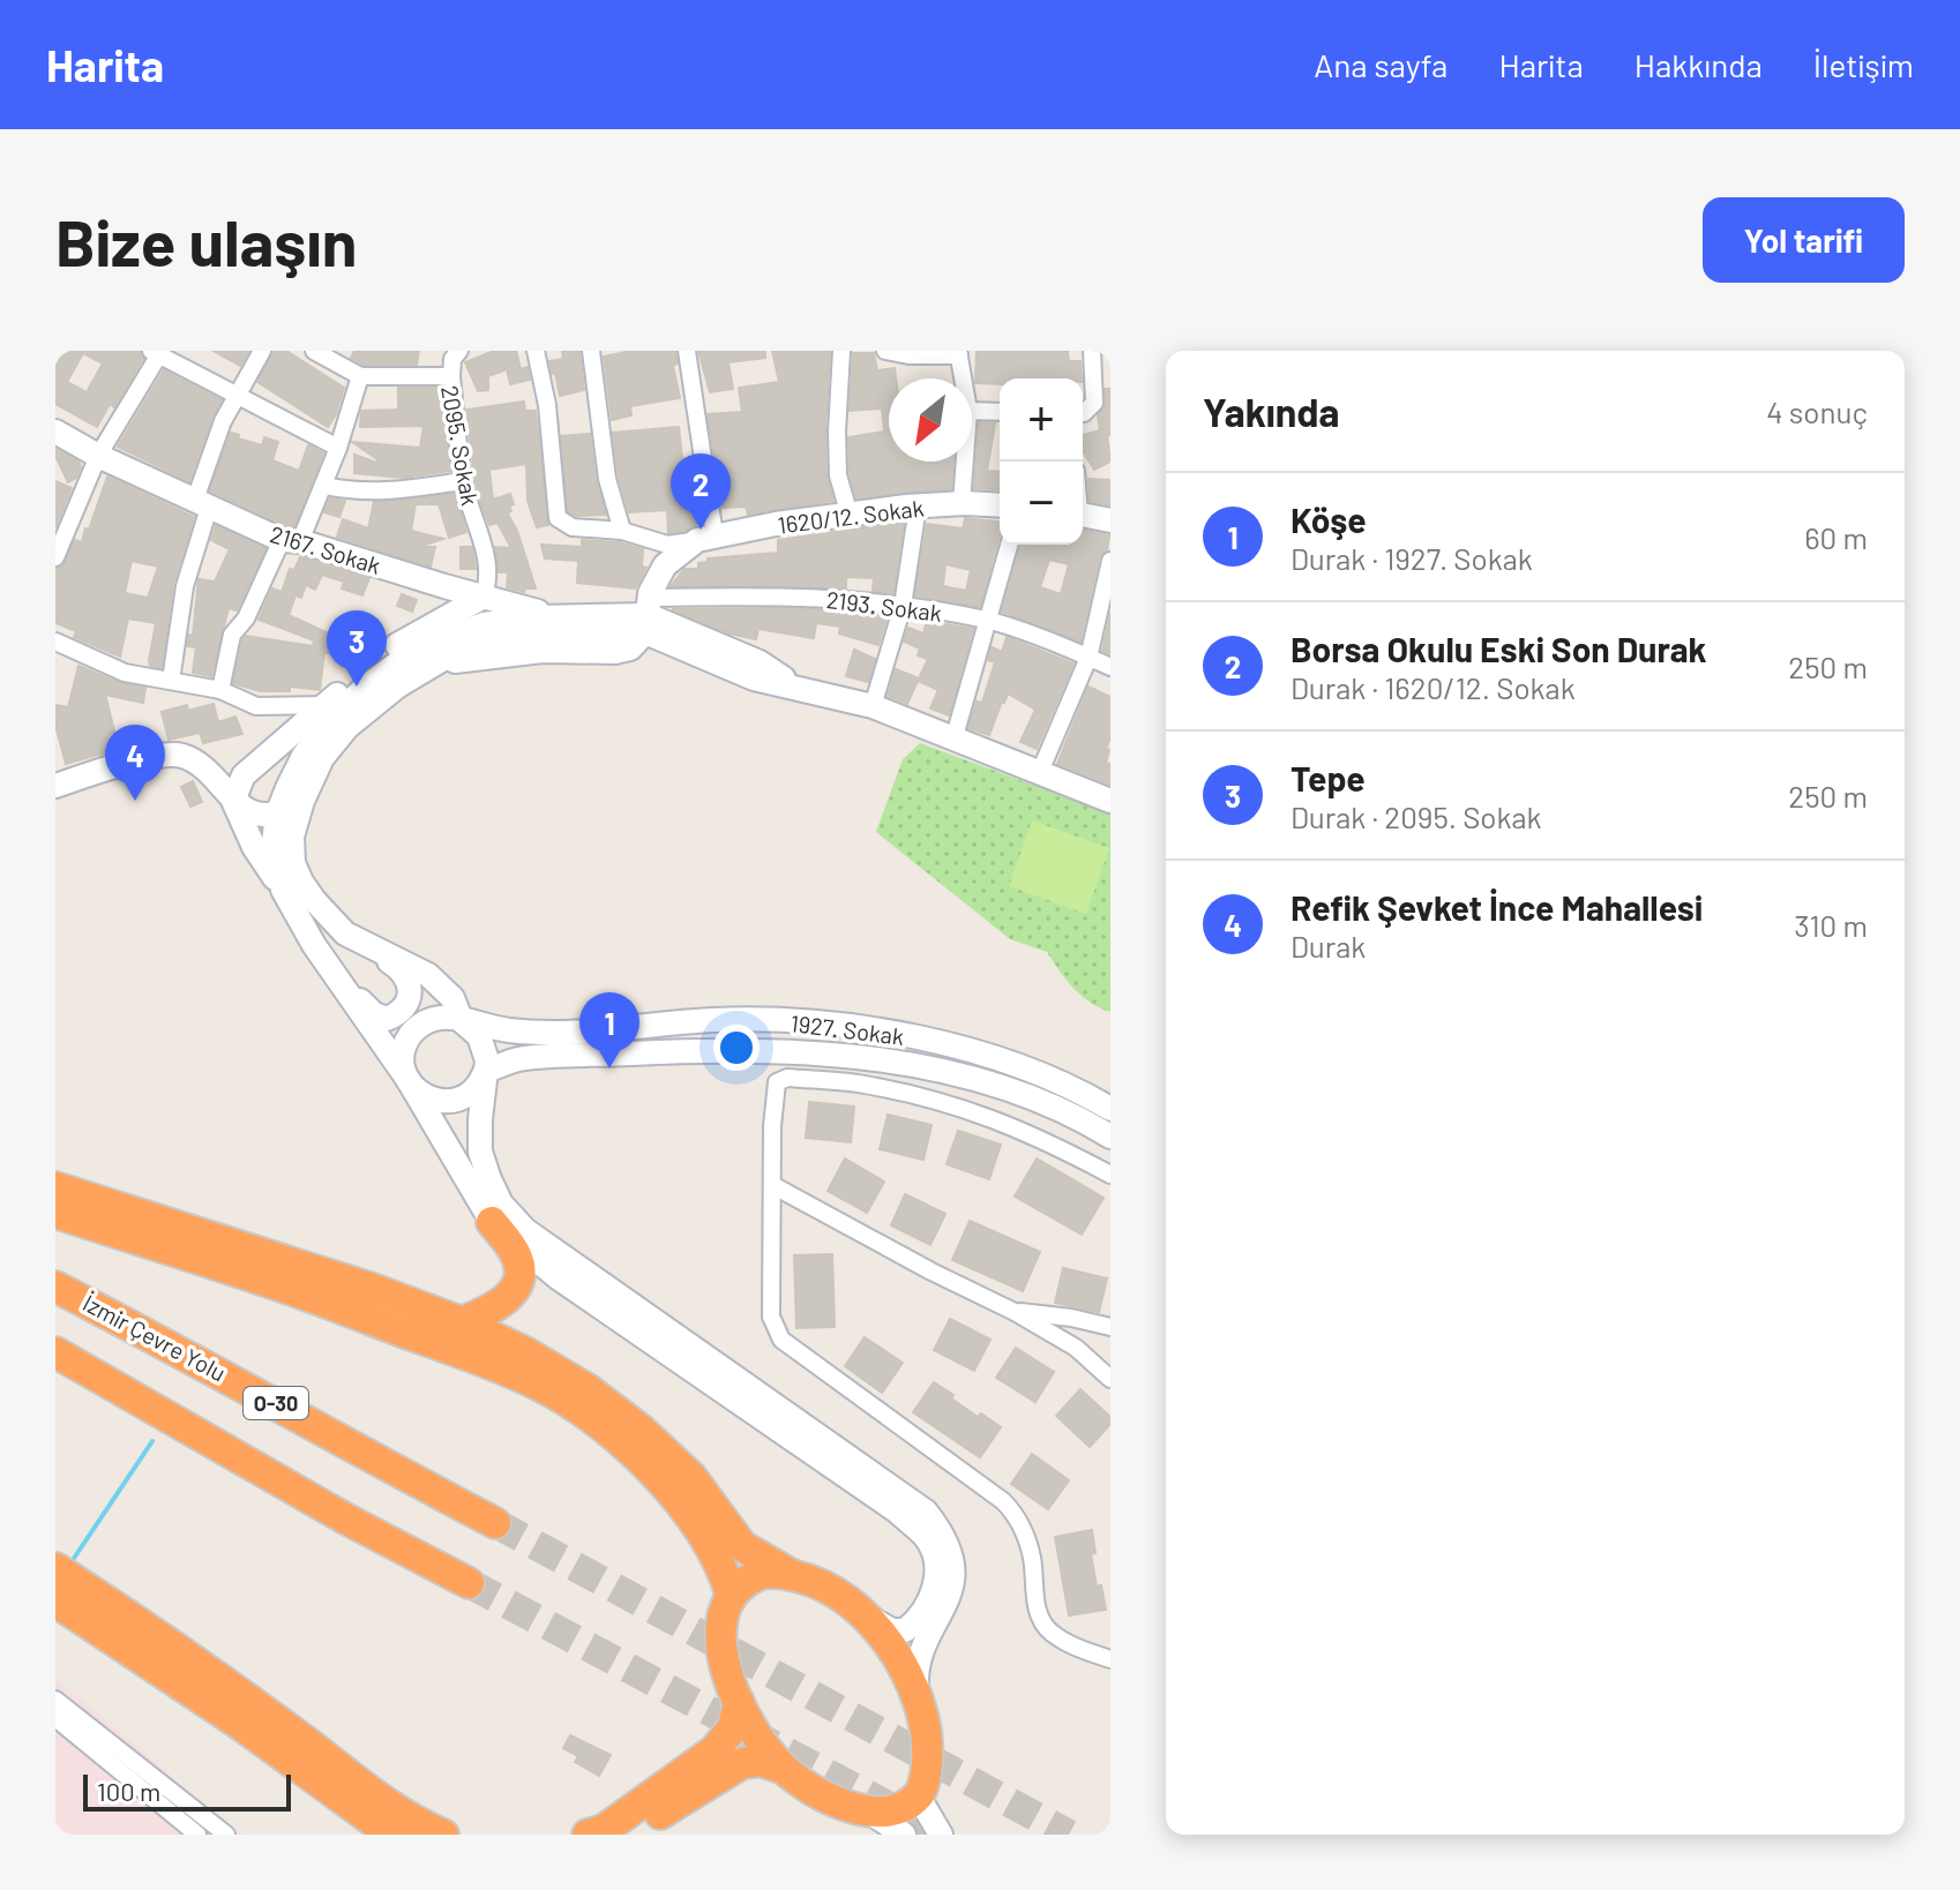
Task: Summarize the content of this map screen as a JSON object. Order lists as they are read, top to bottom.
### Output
{
  "streets": {
    "highway": ["İzmir Çevre Yolu", "O-30"],
    "main road": ["1620/12. Sokak", "2167. Sokak", "1927. Sokak"],
    "street": ["2095. Sokak", "2193. Sokak"]
  },
  "crossings": [
    ["2095. Sokak", "2167. Sokak"]
  ],
  "scale_bar": "100 m",
  "north": "bottom left",
  "page": {
    "header": "Harita",
    "nav": [
      "Ana sayfa",
      "Harita",
      "Hakkında",
      "İletişim"
    ],
    "buttons": "Yol tarifi",
    "title": "Bize ulaşın",
    "heading": ["Yakında", "4 sonuç"],
    "map_buttons": ["+", "−"],
    "pins": [
      "2",
      "3",
      "4",
      "1"
    ],
    "list": [
      {
        "mark": "1",
        "name": "Köşe",
        "note": "Durak · 1927. Sokak",
        "value": "60 m"
      },
      {
        "mark": "2",
        "name": "Borsa Okulu Eski Son Durak",
        "note": "Durak · 1620/12. Sokak",
        "value": "250 m"
      },
      {
        "mark": "3",
        "name": "Tepe",
        "note": "Durak · 2095. Sokak",
        "value": "250 m"
      },
      {
        "mark": "4",
        "name": "Refik Şevket İnce Mahallesi",
        "note": "Durak",
        "value": "310 m"
      }
    ],
    "scale": "100 m"
  }
}
